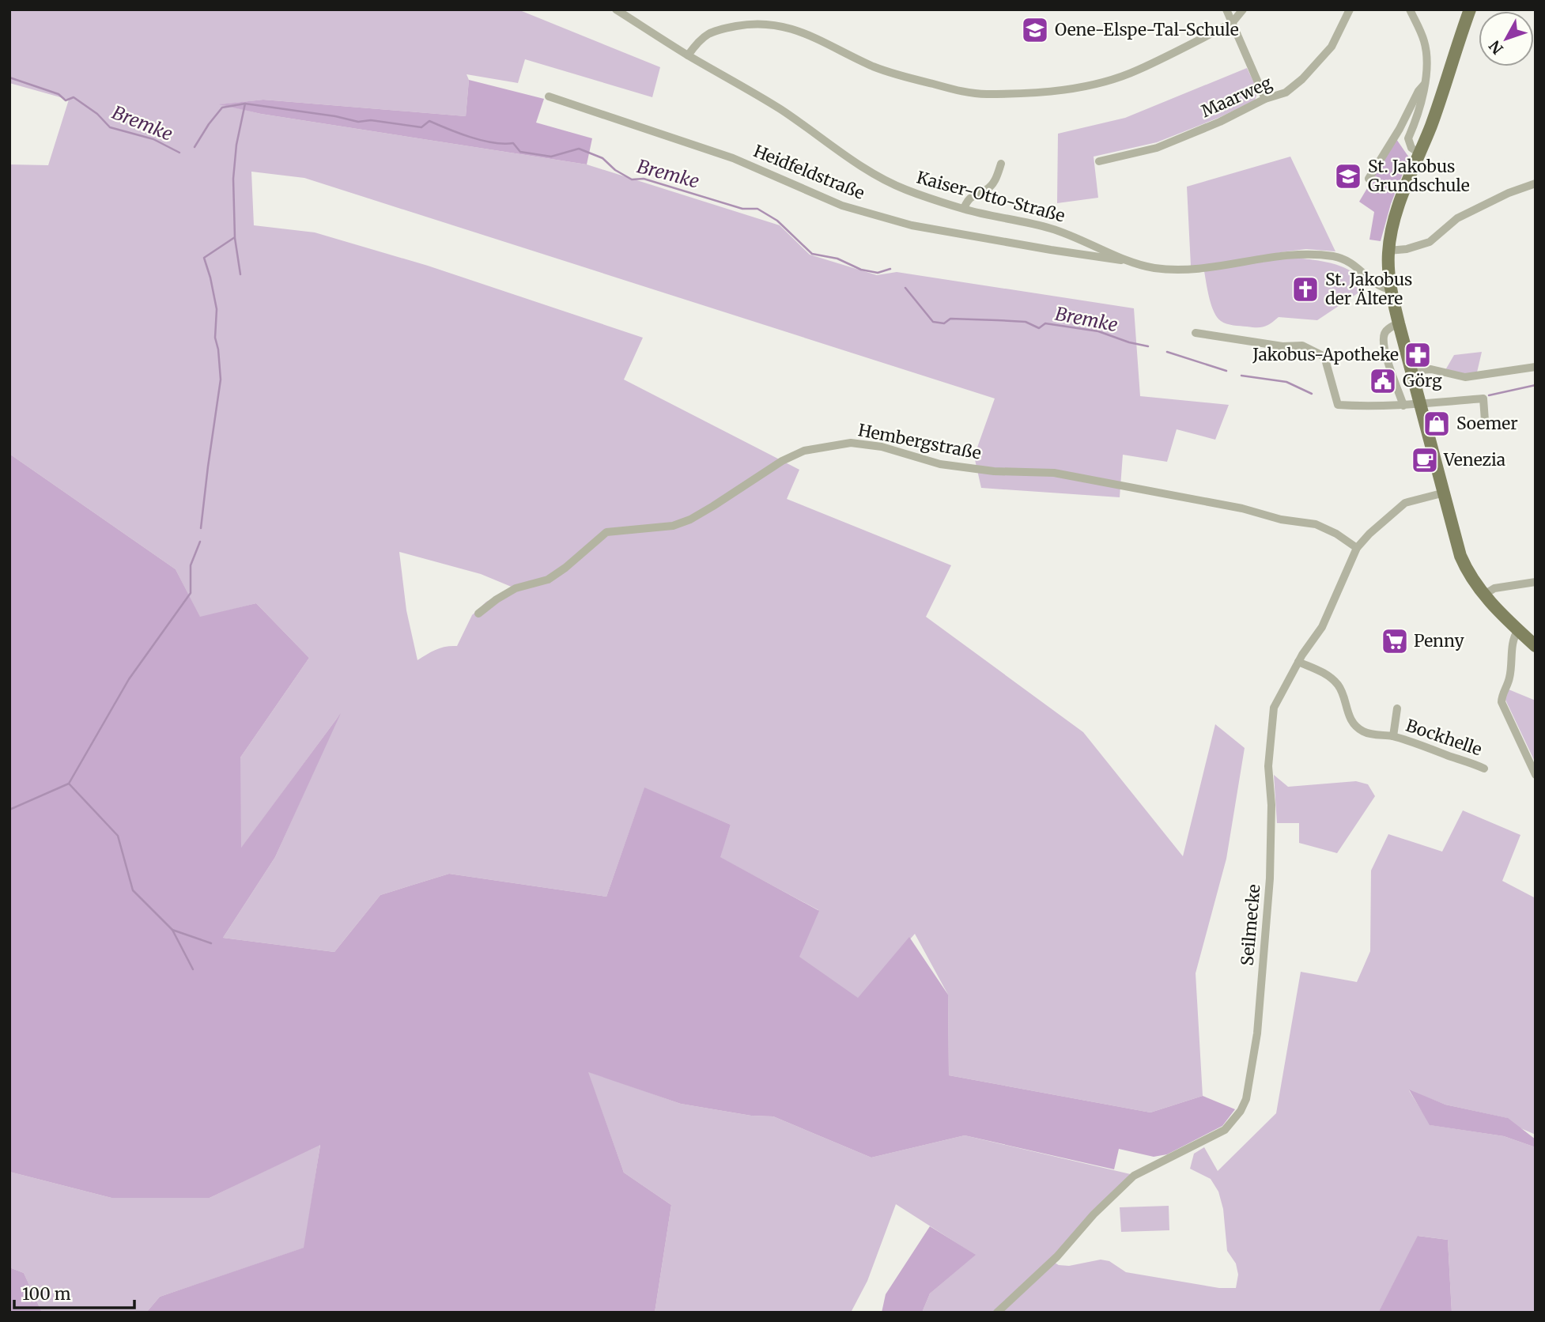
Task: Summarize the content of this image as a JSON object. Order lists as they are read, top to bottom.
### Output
{
  "streets": {
    "street": [
      "Maarweg",
      "Heidfeldstraße",
      "Kaiser-Otto-Straße",
      "Hembergstraße",
      "Bockhelle",
      "Seilmecke"
    ]
  },
  "crossings": [
    ["Heidfeldstraße", "Kaiser-Otto-Straße"],
    ["Hembergstraße", "Seilmecke"],
    ["Bockhelle", "Seilmecke"]
  ],
  "water": ["Bremke"],
  "places": {
    "school or university": ["Oene-Elspe-Tal-Schule", "St. Jakobus Grundschule"],
    "church": ["St. Jakobus der Ältere"],
    "pharmacy": ["Jakobus-Apotheke"],
    "public building": ["Görg"],
    "shop": ["Soemer"],
    "cafe": ["Venezia"],
    "supermarket": ["Penny"]
  },
  "scale_bar": "100 m",
  "north": "bottom left"
}
